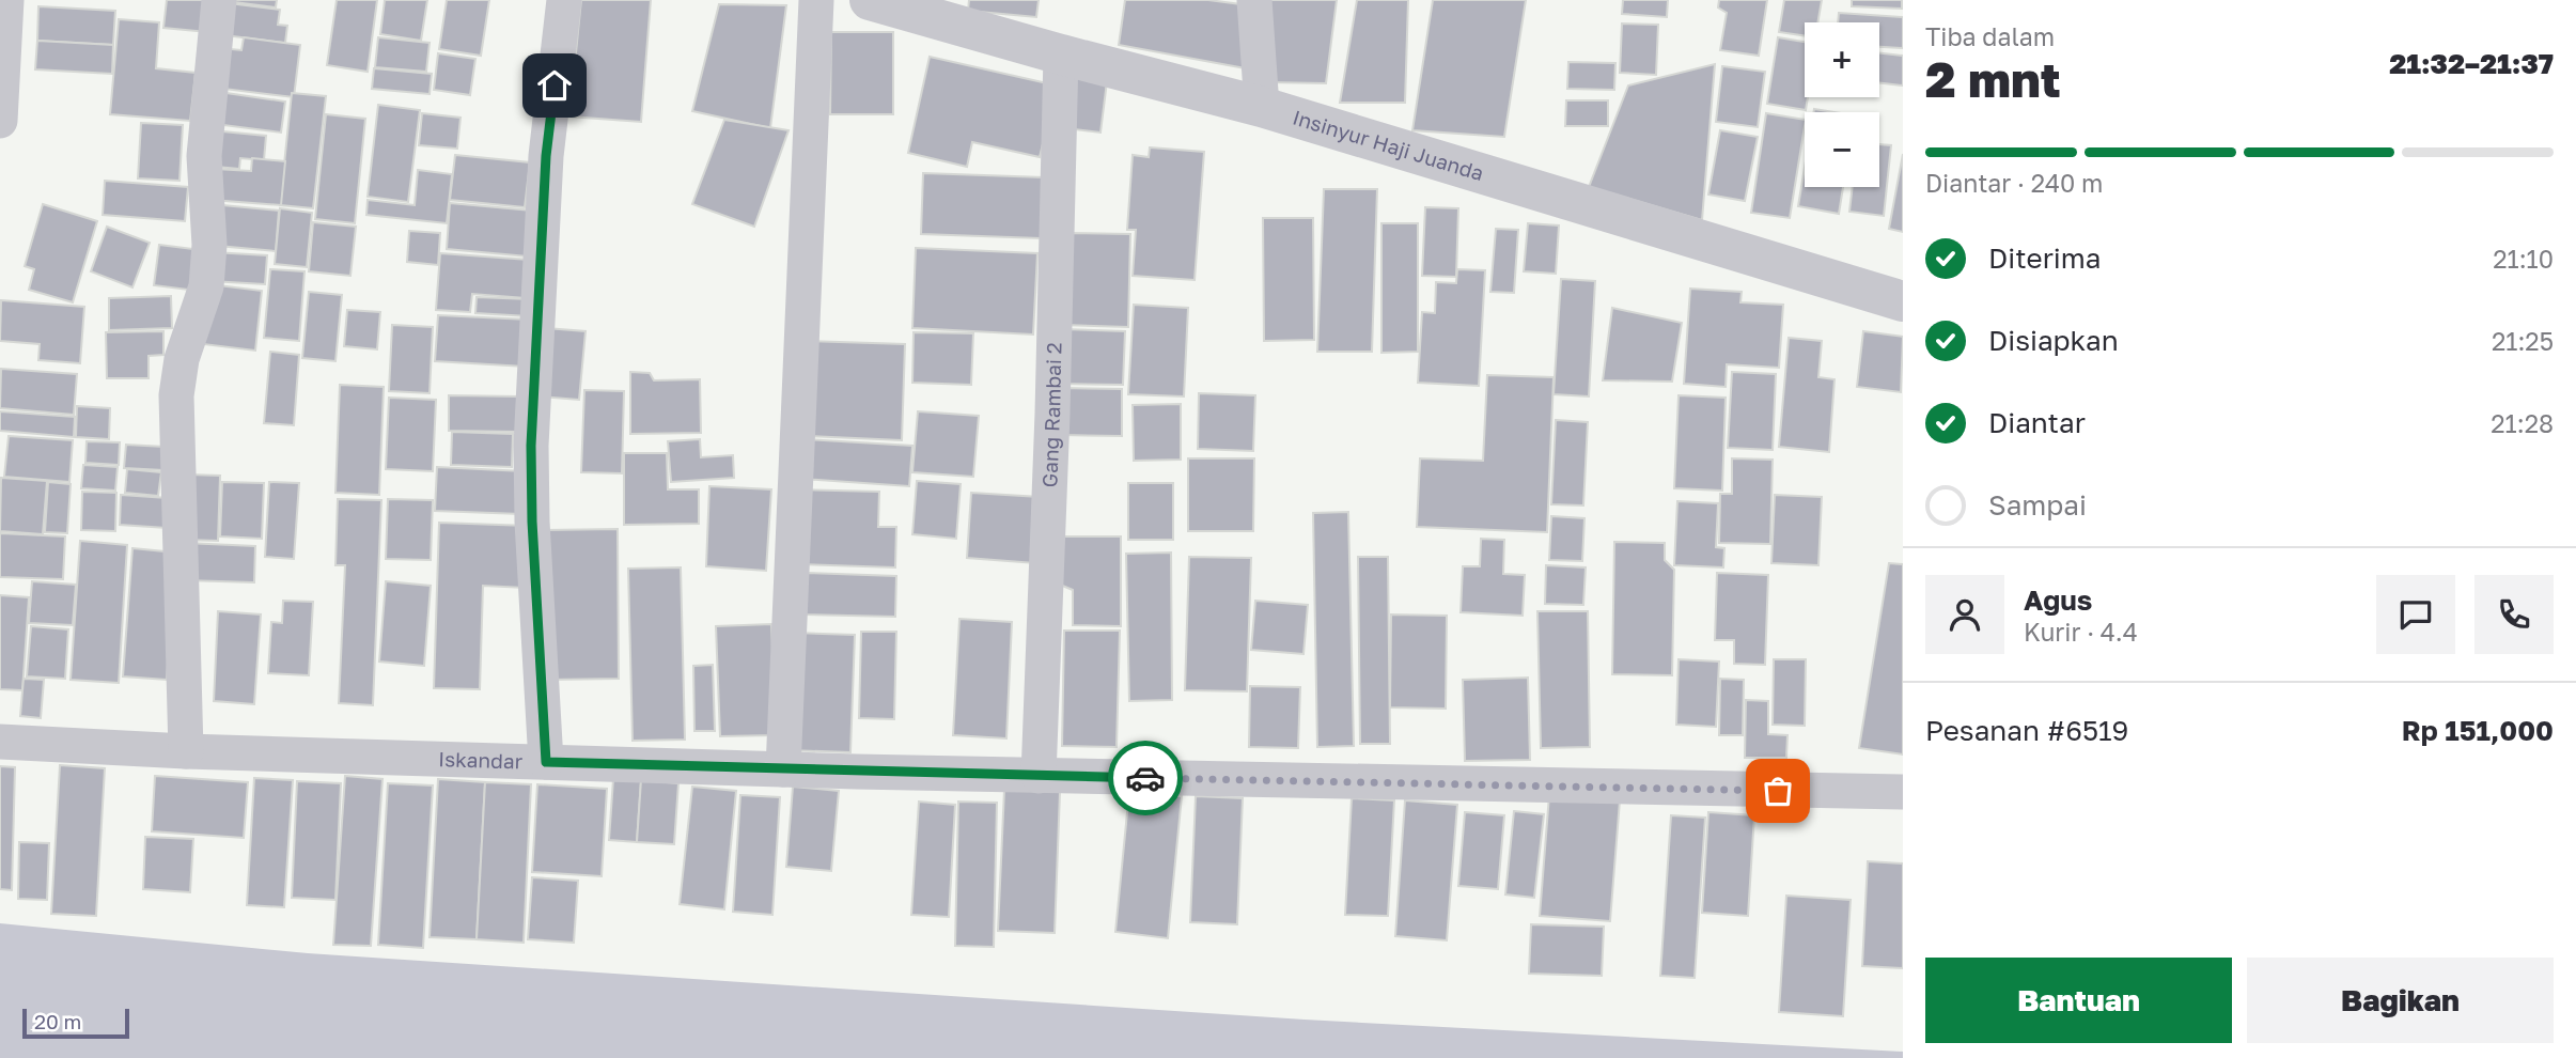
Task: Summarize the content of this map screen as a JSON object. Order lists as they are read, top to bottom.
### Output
{
  "streets": {
    "street": ["Insinyur Haji Juanda", "Gang Rambai 2", "Iskandar"]
  },
  "crossings": [
    ["Insinyur Haji Juanda", "Gang Rambai 2"],
    ["Gang Rambai 2", "Iskandar"]
  ],
  "scale_bar": "20 m",
  "page": {
    "heading": ["2 mnt", "Tiba dalam", "21:32–21:37"],
    "panel": [
      "Agus",
      "Kurir · 4.4",
      "Pesanan #6519",
      "Rp 151,000"
    ],
    "map_buttons": ["+", "−"],
    "bar": "Diantar · 240 m",
    "list": [
      ["Diterima", "21:10"],
      ["Disiapkan", "21:25"],
      ["Diantar", "21:28"],
      "Sampai"
    ],
    "buttons": ["Bantuan", "Bagikan"],
    "scale": "20 m"
  }
}
